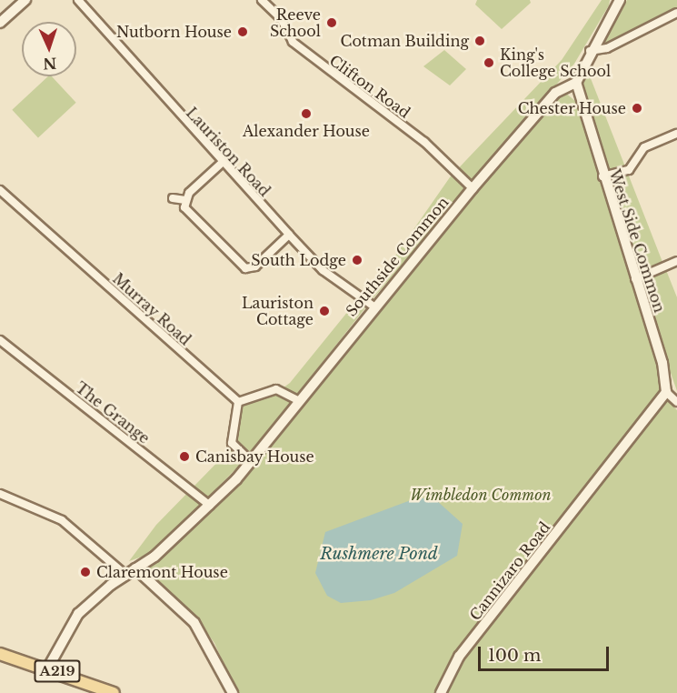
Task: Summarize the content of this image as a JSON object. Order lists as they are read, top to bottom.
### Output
{
  "streets": {
    "main road": ["A219"],
    "street": [
      "Clifton Road",
      "Lauriston Road",
      "West Side Common",
      "Southside Common",
      "Murray Road",
      "The Grange",
      "Cannizaro Road"
    ]
  },
  "crossings": [
    ["Clifton Road", "Southside Common"],
    ["Lauriston Road", "Southside Common"],
    ["West Side Common", "Southside Common"],
    ["West Side Common", "Cannizaro Road"],
    ["Southside Common", "The Grange"],
    ["Southside Common", "A219"]
  ],
  "water": ["Rushmere Pond"],
  "parks": ["Wimbledon Common"],
  "places": [
    "Reeve School",
    "Nutborn House",
    "Cotman Building",
    "King's College School",
    "Chester House",
    "Alexander House",
    "South Lodge",
    "Lauriston Cottage",
    "Canisbay House",
    "Claremont House"
  ],
  "scale_bar": "100 m",
  "north": "bottom"
}
